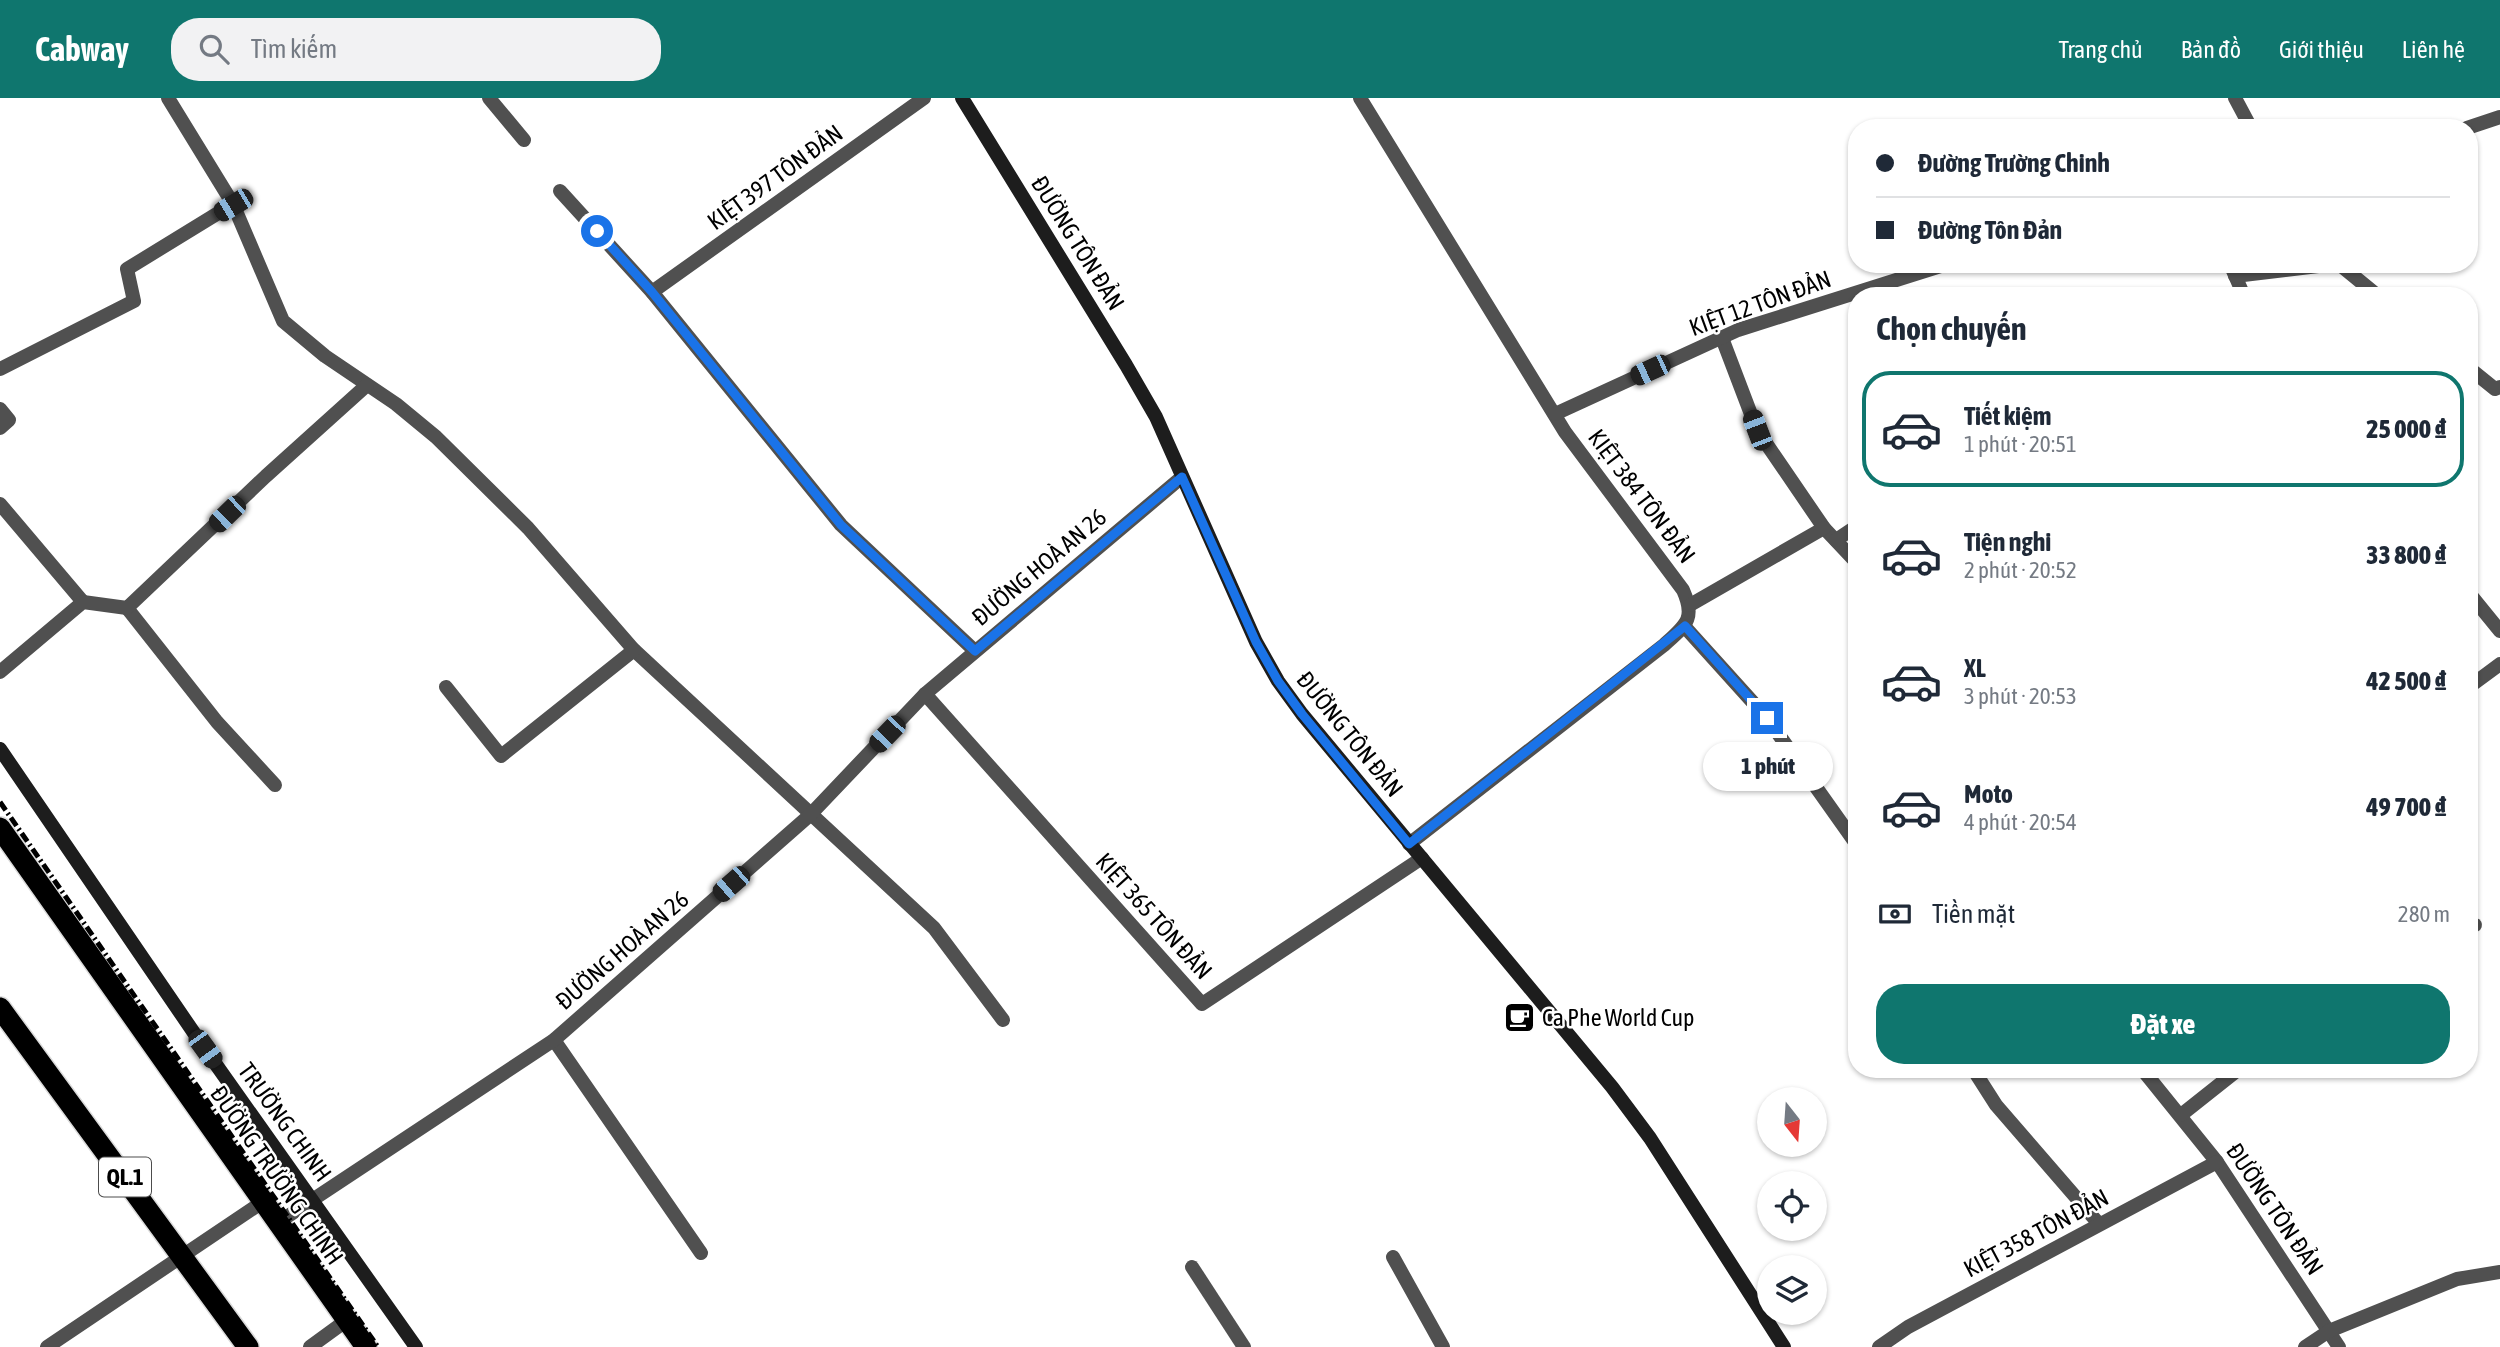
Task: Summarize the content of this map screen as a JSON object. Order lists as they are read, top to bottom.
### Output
{
  "streets": {
    "highway": ["ĐƯỜNG TRƯỜNG CHINH", "QL.1"],
    "street": [
      "KIỆT 397 TÔN ĐẢN",
      "ĐƯỜNG TÔN ĐẢN",
      "KIỆT 12 TÔN ĐẢN",
      "KIỆT 384 TÔN ĐẢN",
      "ĐƯỜNG HOÀ AN 26",
      "KIỆT 365 TÔN ĐẢN",
      "TRƯỜNG CHINH",
      "KIỆT 358 TÔN ĐẢN"
    ]
  },
  "crossings": [
    ["ĐƯỜNG TÔN ĐẢN", "ĐƯỜNG HOÀ AN 26"],
    ["ĐƯỜNG TÔN ĐẢN", "KIỆT 365 TÔN ĐẢN"],
    ["ĐƯỜNG TÔN ĐẢN", "KIỆT 358 TÔN ĐẢN"],
    ["KIỆT 12 TÔN ĐẢN", "KIỆT 384 TÔN ĐẢN"],
    ["ĐƯỜNG HOÀ AN 26", "KIỆT 365 TÔN ĐẢN"],
    ["ĐƯỜNG HOÀ AN 26", "TRƯỜNG CHINH"],
    ["ĐƯỜNG HOÀ AN 26", "ĐƯỜNG TRƯỜNG CHINH"]
  ],
  "places": {
    "cafe": ["Ca Phe World Cup"]
  },
  "north": "bottom",
  "page": {
    "header": "Cabway",
    "search": "Tìm kiếm",
    "nav": [
      "Trang chủ",
      "Bản đồ",
      "Giới thiệu",
      "Liên hệ"
    ],
    "banner": ["Đường Trường Chinh", "Đường Tôn Đản"],
    "heading": "Chọn chuyến",
    "list": [
      {
        "name": "Tiết kiệm",
        "note": "1 phút · 20:51",
        "value": "25 000 ₫"
      },
      {
        "name": "Tiện nghi",
        "note": "2 phút · 20:52",
        "value": "33 800 ₫"
      },
      {
        "name": "XL",
        "note": "3 phút · 20:53",
        "value": "42 500 ₫"
      },
      {
        "name": "Moto",
        "note": "4 phút · 20:54",
        "value": "49 700 ₫"
      }
    ],
    "bubble": "1 phút",
    "pay": ["Tiền mặt", "280 m"],
    "buttons": "Đặt xe"
  }
}
